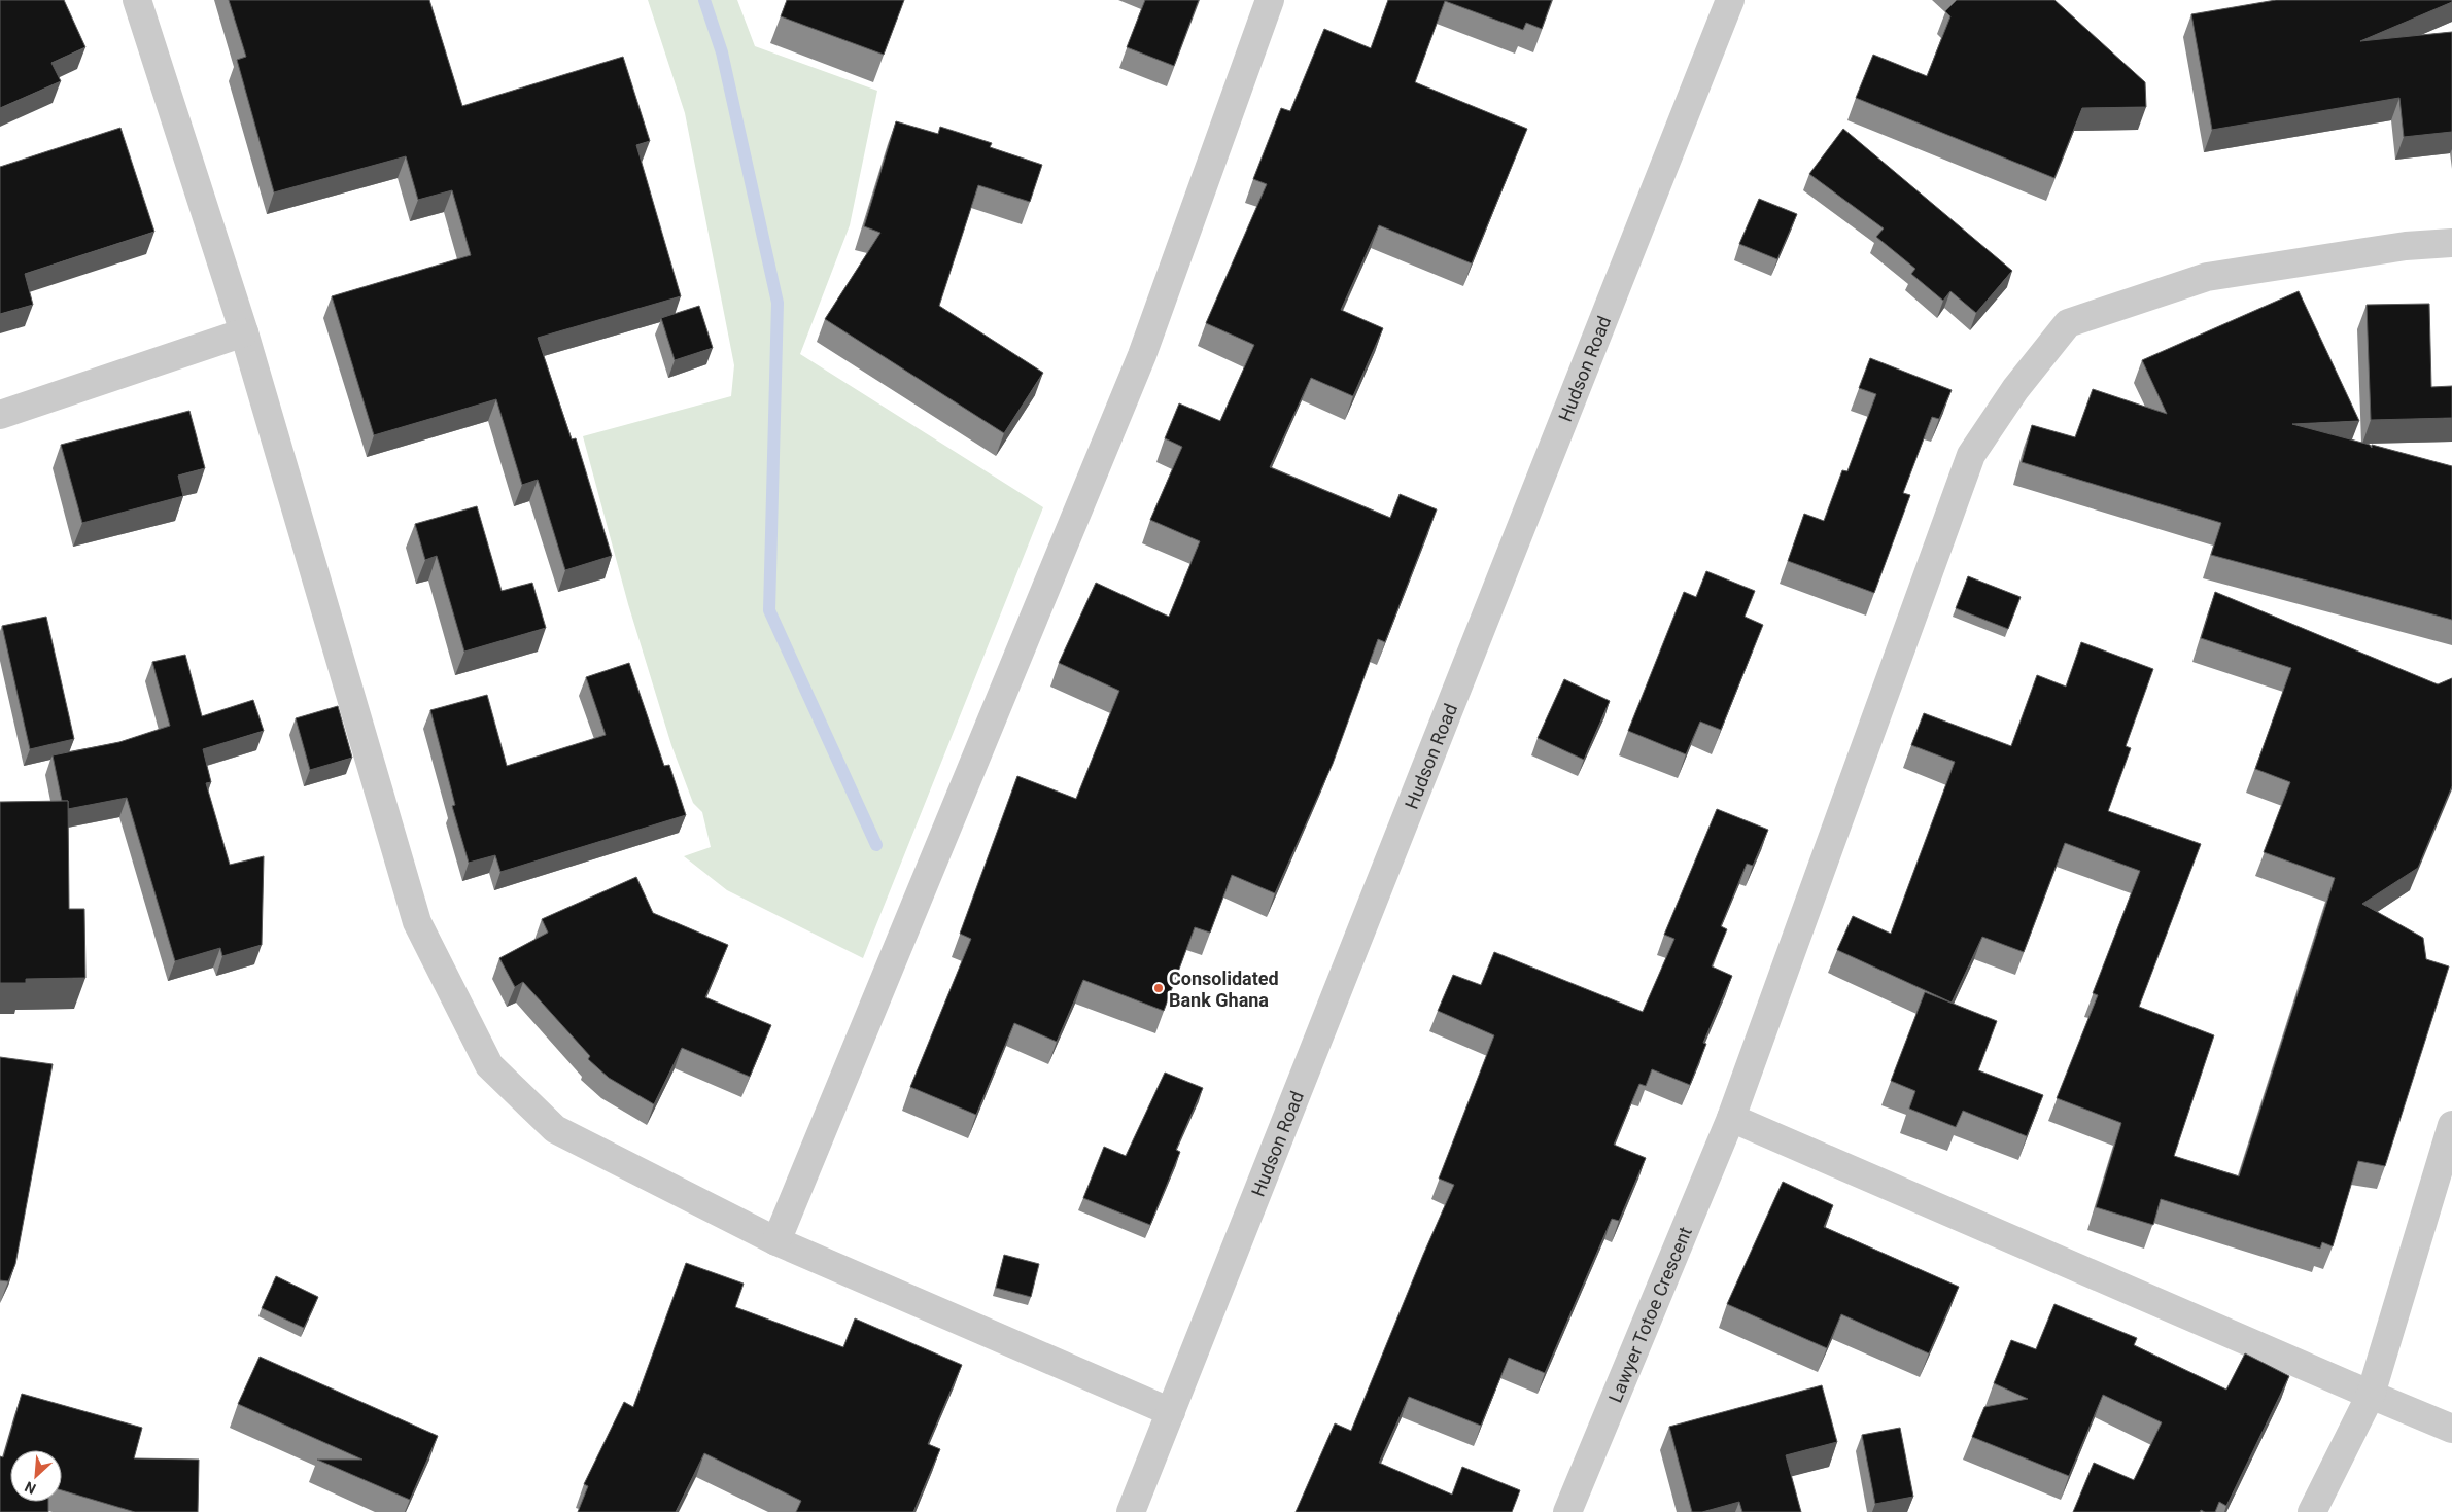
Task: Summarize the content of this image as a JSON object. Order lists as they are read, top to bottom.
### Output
{
  "streets": {
    "street": ["Hudson Road", "Lawyer Totoe Crescent"]
  },
  "places": ["Consolidated Bank Ghana"],
  "north": "bottom left"
}
